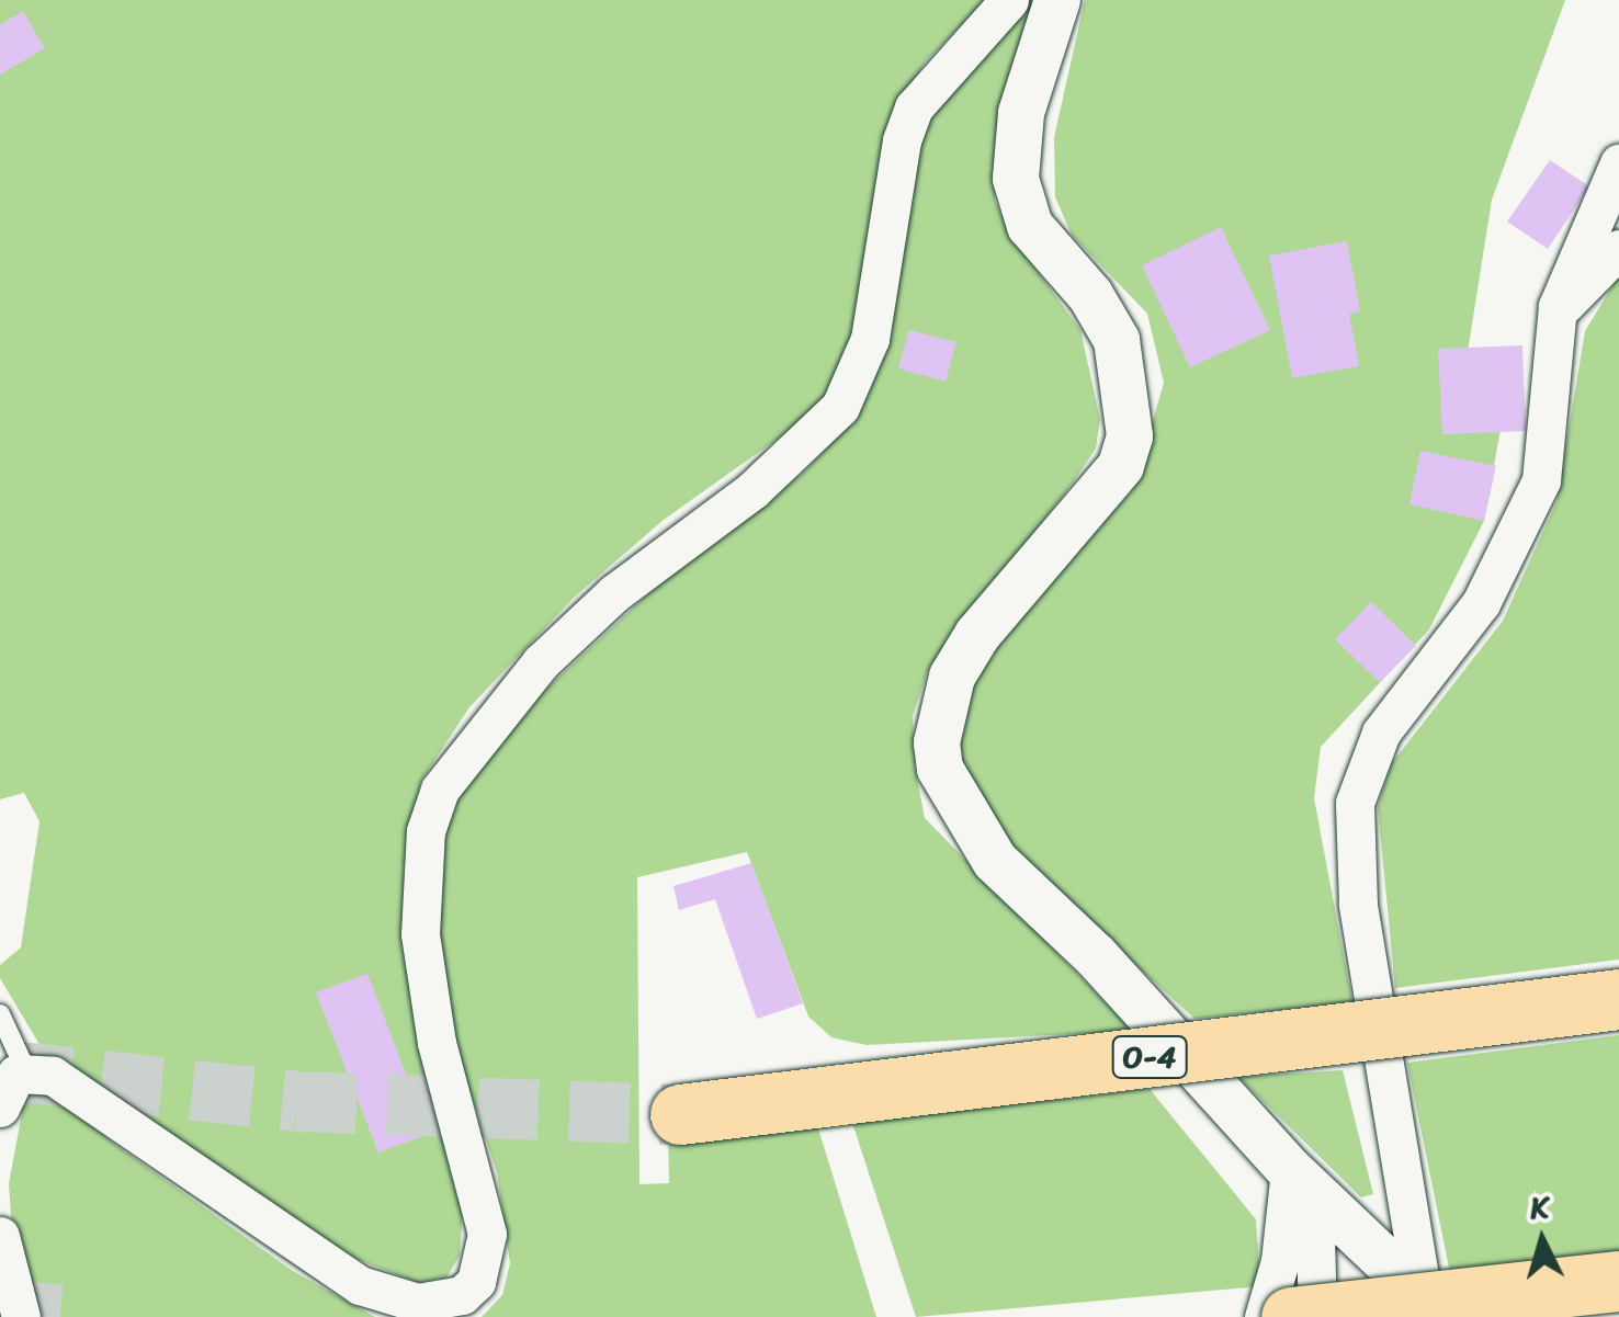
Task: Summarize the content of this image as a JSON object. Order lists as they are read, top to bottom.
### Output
{
  "streets": {
    "highway": ["O-4"]
  },
  "north": "top"
}
